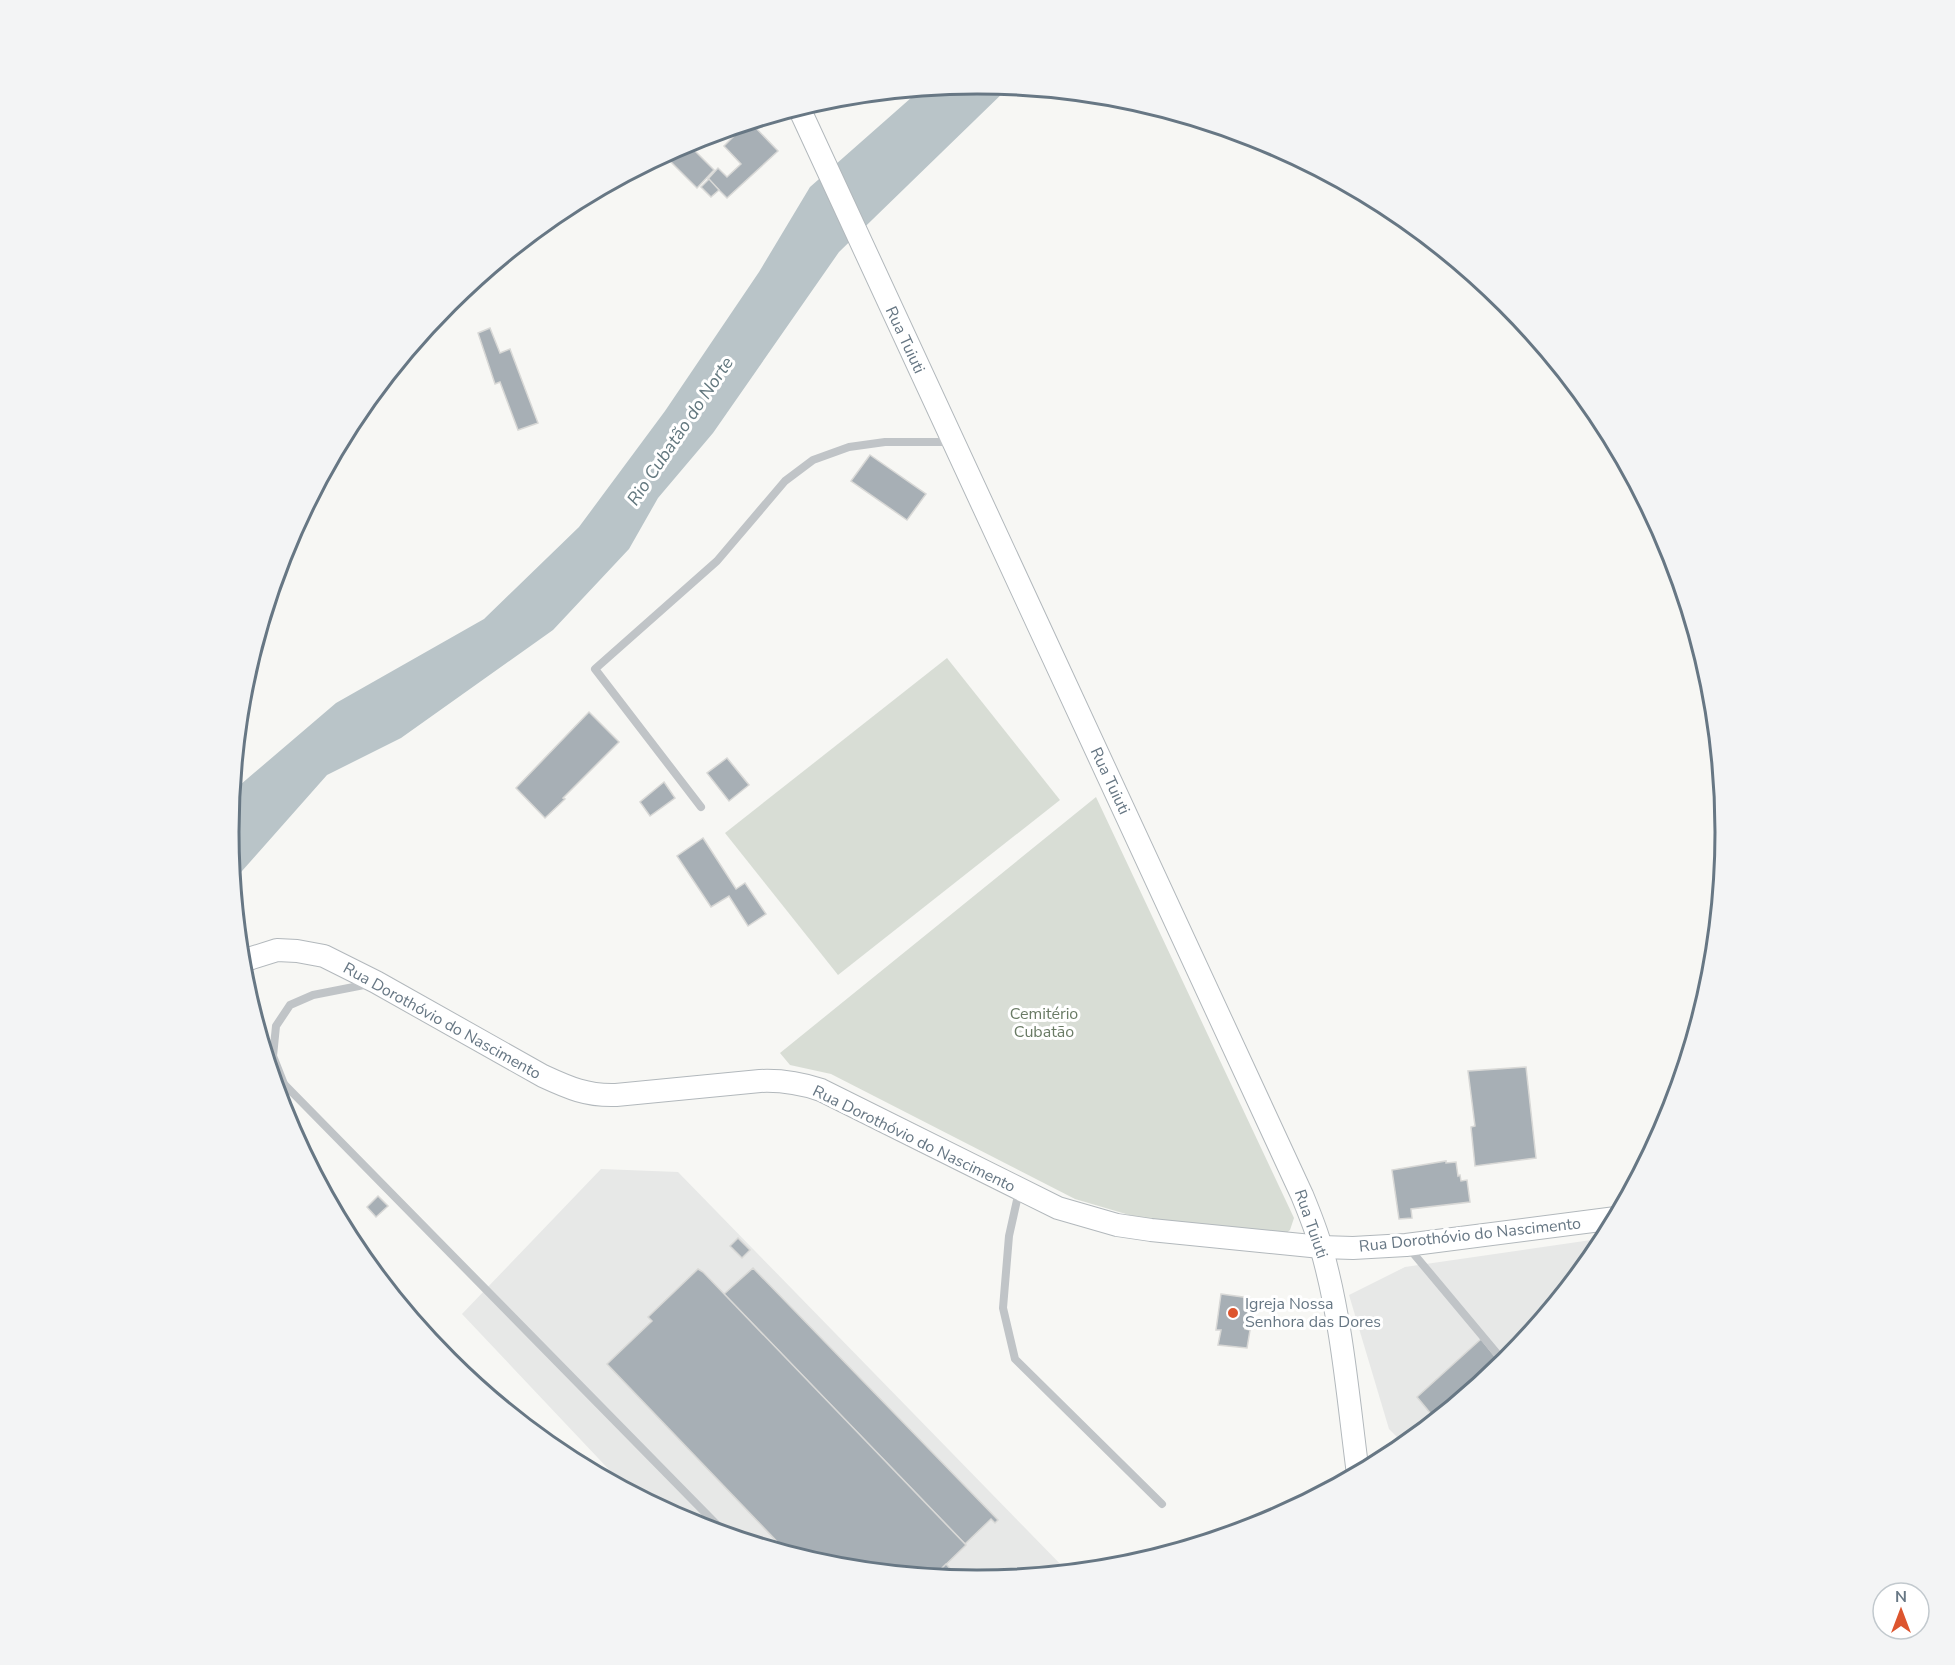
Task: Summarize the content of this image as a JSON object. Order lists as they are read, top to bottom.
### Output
{
  "streets": {
    "main road": ["Rua Tuiuti", "Rua Dorothóvio do Nascimento"]
  },
  "crossings": [
    ["Rua Tuiuti", "Rua Dorothóvio do Nascimento"]
  ],
  "water": ["Rio Cubatão do Norte"],
  "parks": ["Cemitério Cubatão"],
  "places": ["Igreja Nossa Senhora das Dores"],
  "north": "top"
}
